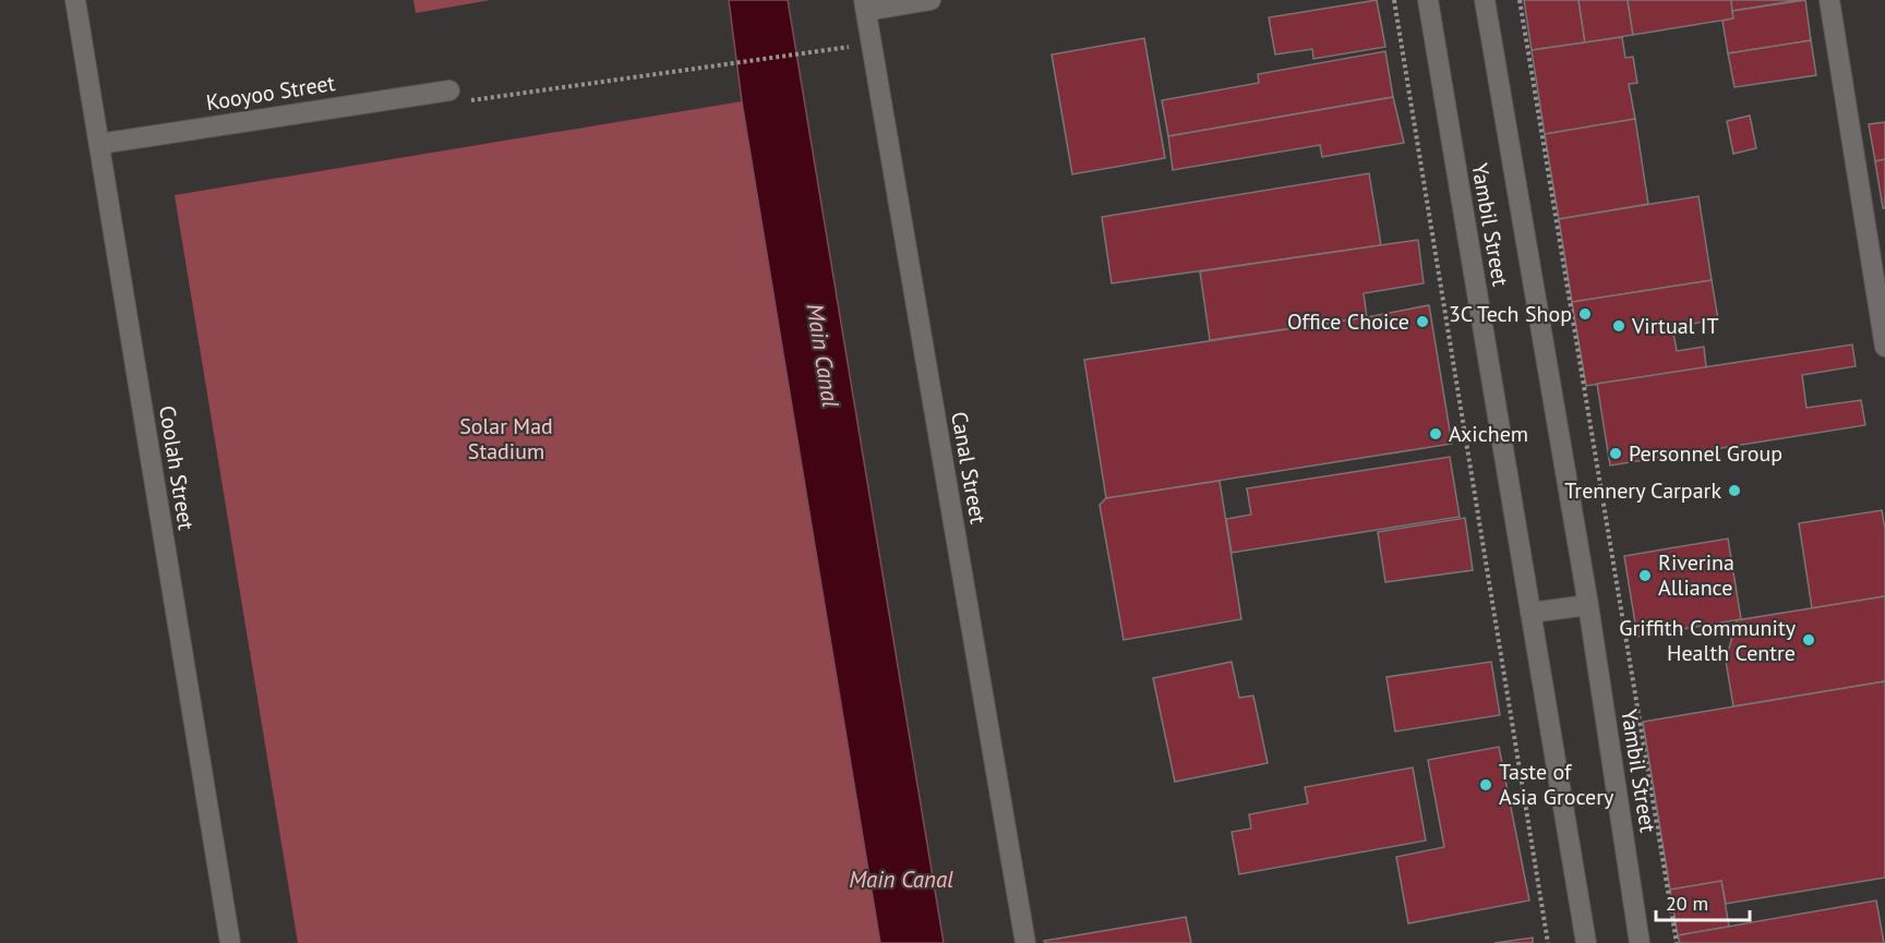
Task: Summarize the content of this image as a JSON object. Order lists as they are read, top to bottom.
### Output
{
  "streets": {
    "street": [
      "Kooyoo Street",
      "Yambil Street",
      "Coolah Street",
      "Canal Street"
    ]
  },
  "crossings": [
    ["Kooyoo Street", "Coolah Street"]
  ],
  "water": ["Main Canal"],
  "parks": ["Solar Mad Stadium"],
  "places": [
    "3C Tech Shop",
    "Office Choice",
    "Virtual IT",
    "Axichem",
    "Personnel Group",
    "Trennery Carpark",
    "Riverina Alliance",
    "Griffith Community Health Centre",
    "Taste of Asia Grocery"
  ],
  "scale_bar": "20 m"
}
